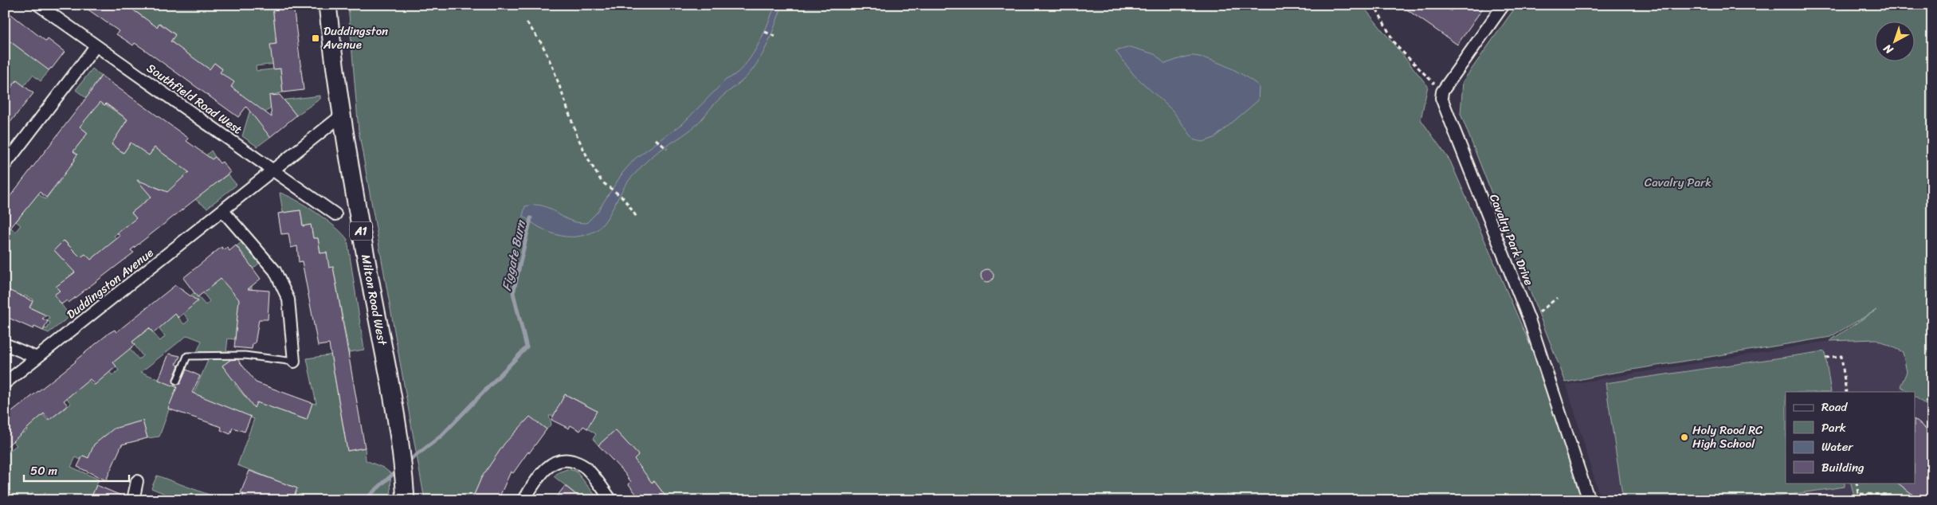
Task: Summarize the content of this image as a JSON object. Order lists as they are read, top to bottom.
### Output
{
  "streets": {
    "main road": ["A1", "Milton Road West"],
    "street": ["Southfield Road West", "Cavalry Park Drive", "Duddingston Avenue"]
  },
  "crossings": [
    ["Southfield Road West", "Duddingston Avenue"],
    ["Duddingston Avenue", "Milton Road West"]
  ],
  "water": ["Figgate Burn"],
  "parks": ["Cavalry Park"],
  "places": {
    "transit": ["Duddingston Avenue"],
    "other": ["Holy Rood RC High School"]
  },
  "legend": [
    "Road",
    "Park",
    "Water",
    "Building"
  ],
  "scale_bar": "50 m",
  "north": "bottom left"
}
